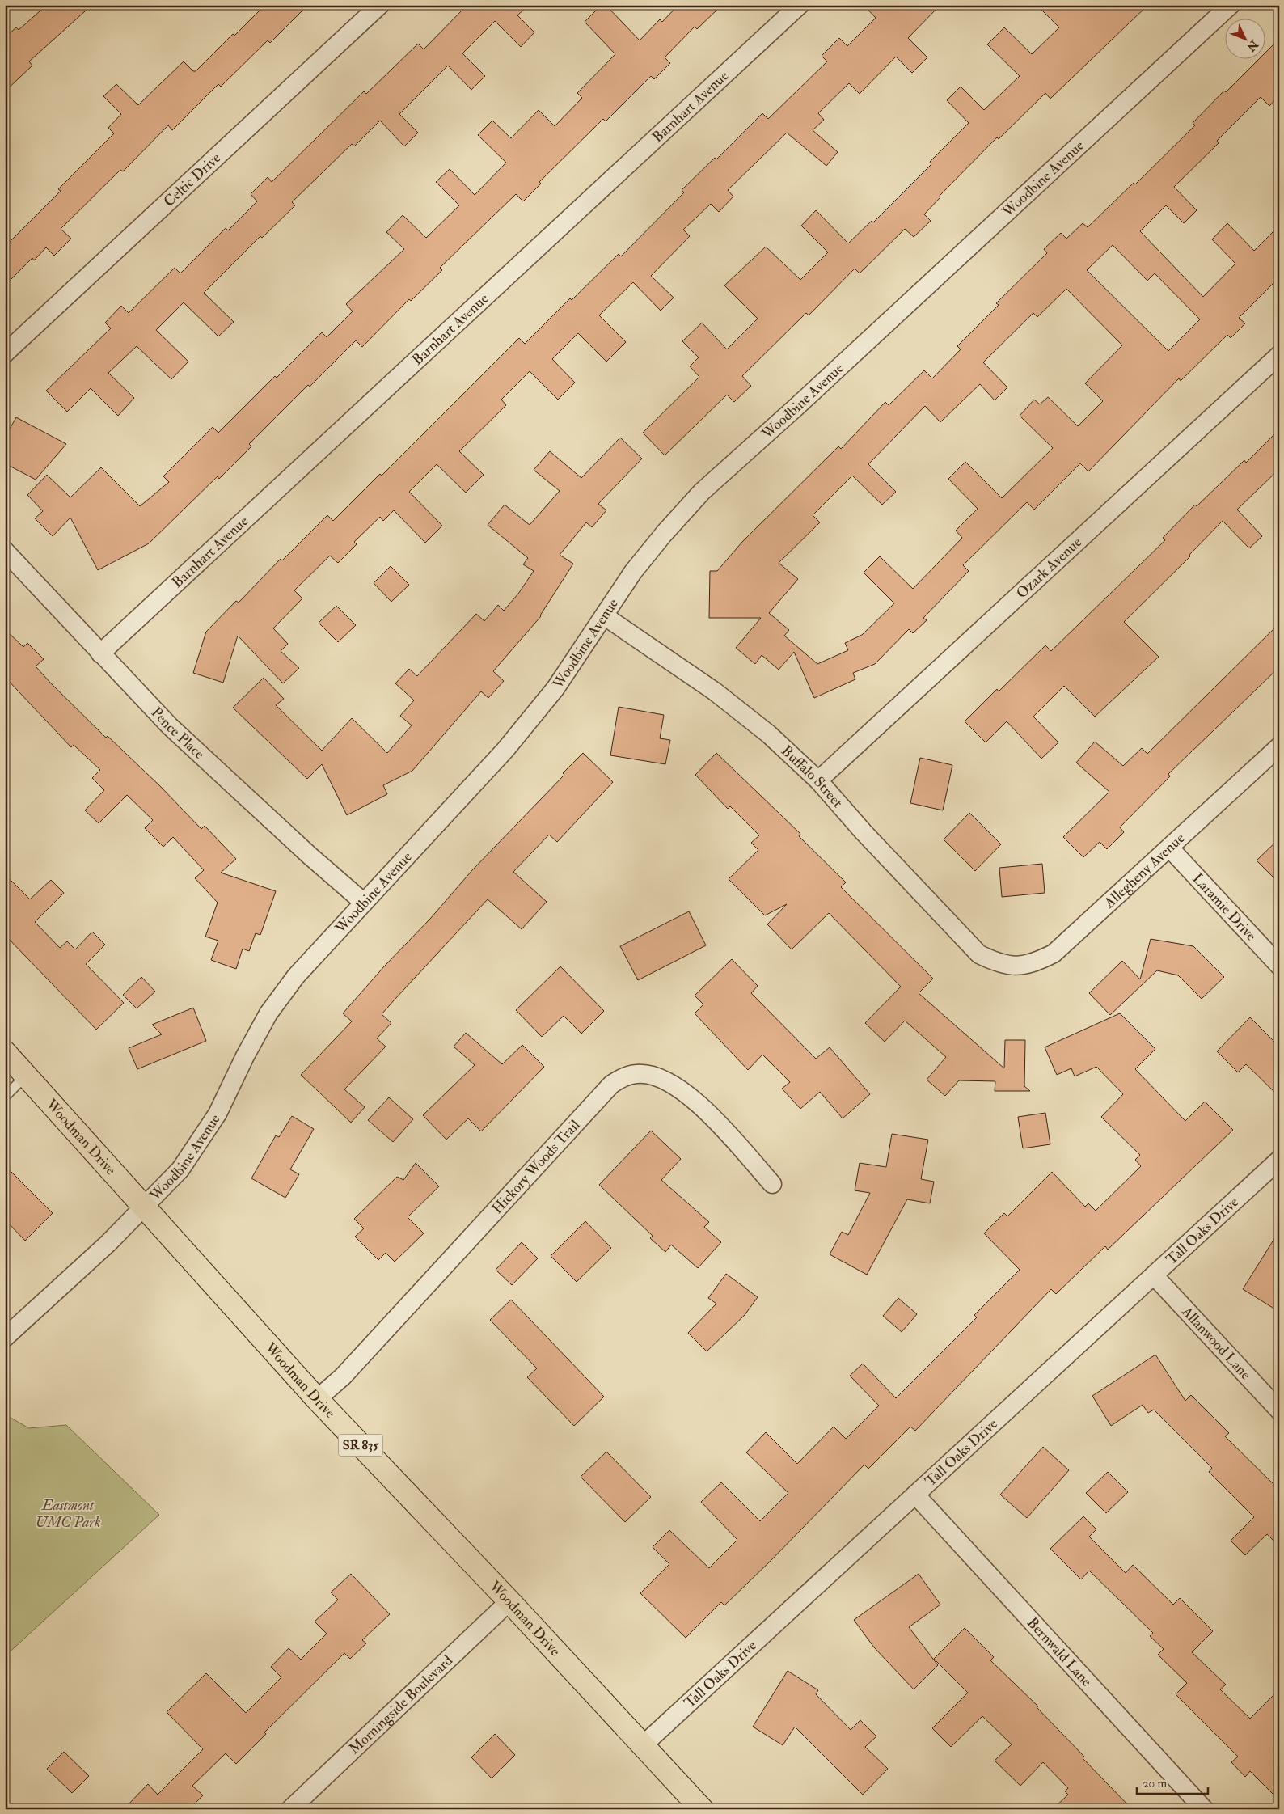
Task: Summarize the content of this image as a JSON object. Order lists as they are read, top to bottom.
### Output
{
  "streets": {
    "main road": ["Woodman Drive", "SR 835"],
    "street": [
      "Barnhart Avenue",
      "Celtic Drive",
      "Woodbine Avenue",
      "Ozark Avenue",
      "Pence Place",
      "Buffalo Street",
      "Allegheny Avenue",
      "Laramie Drive",
      "Hickory Woods Trail",
      "Tall Oaks Drive",
      "Allanwood Lane",
      "Bernwald Lane",
      "Morningside Boulevard"
    ]
  },
  "crossings": [
    ["Barnhart Avenue", "Pence Place"],
    ["Woodbine Avenue", "Pence Place"],
    ["Woodbine Avenue", "Buffalo Street"],
    ["Woodbine Avenue", "Woodman Drive"],
    ["Ozark Avenue", "Buffalo Street"],
    ["Buffalo Street", "Allegheny Avenue"],
    ["Allegheny Avenue", "Laramie Drive"],
    ["Woodman Drive", "Hickory Woods Trail"],
    ["Woodman Drive", "Tall Oaks Drive"],
    ["Woodman Drive", "Morningside Boulevard"],
    ["Tall Oaks Drive", "Allanwood Lane"],
    ["Tall Oaks Drive", "Bernwald Lane"]
  ],
  "parks": ["Eastmont UMC Park"],
  "scale_bar": "20 m",
  "north": "bottom right"
}
